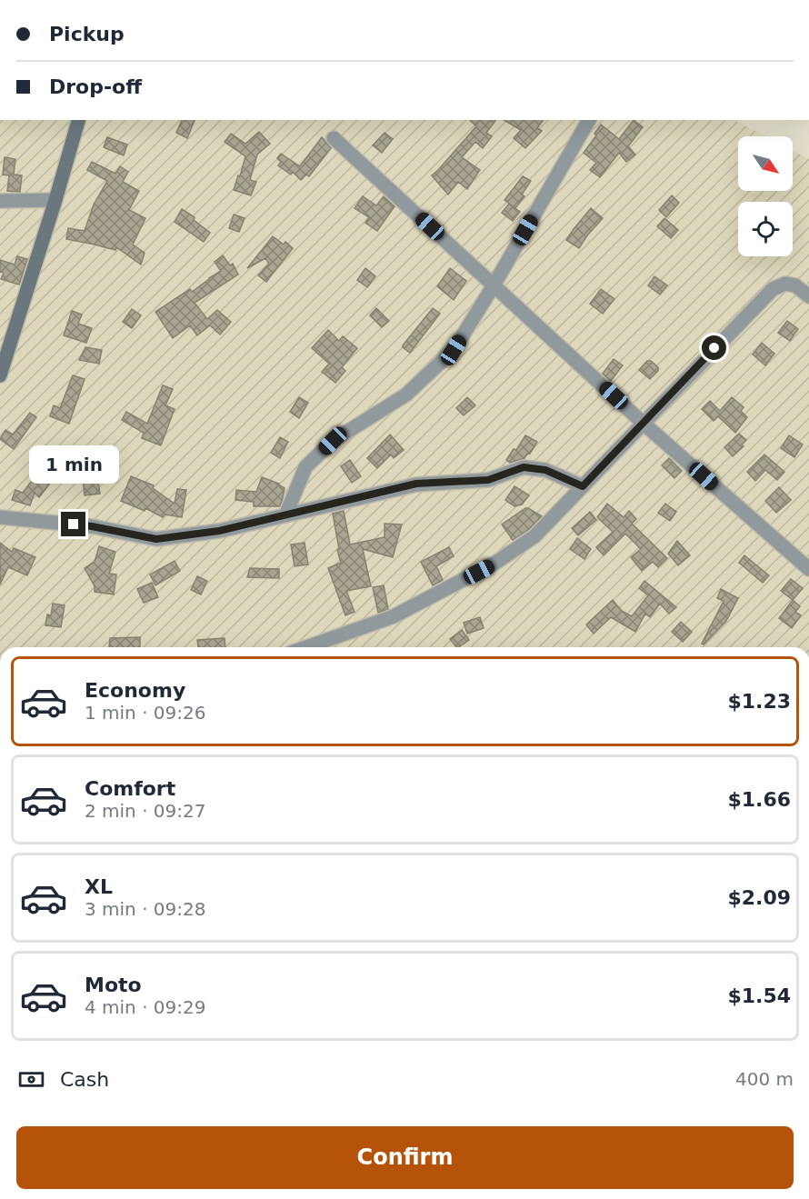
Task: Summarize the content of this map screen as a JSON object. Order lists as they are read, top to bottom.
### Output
{
  "north": "bottom right",
  "page": {
    "banner": ["Pickup", "Drop-off"],
    "bubble": "1 min",
    "list": [
      {
        "name": "Economy",
        "note": "1 min · 09:26",
        "value": "$1.23"
      },
      {
        "name": "Comfort",
        "note": "2 min · 09:27",
        "value": "$1.66"
      },
      {
        "name": "XL",
        "note": "3 min · 09:28",
        "value": "$2.09"
      },
      {
        "name": "Moto",
        "note": "4 min · 09:29",
        "value": "$1.54"
      }
    ],
    "pay": ["Cash", "400 m"],
    "buttons": "Confirm"
  }
}
